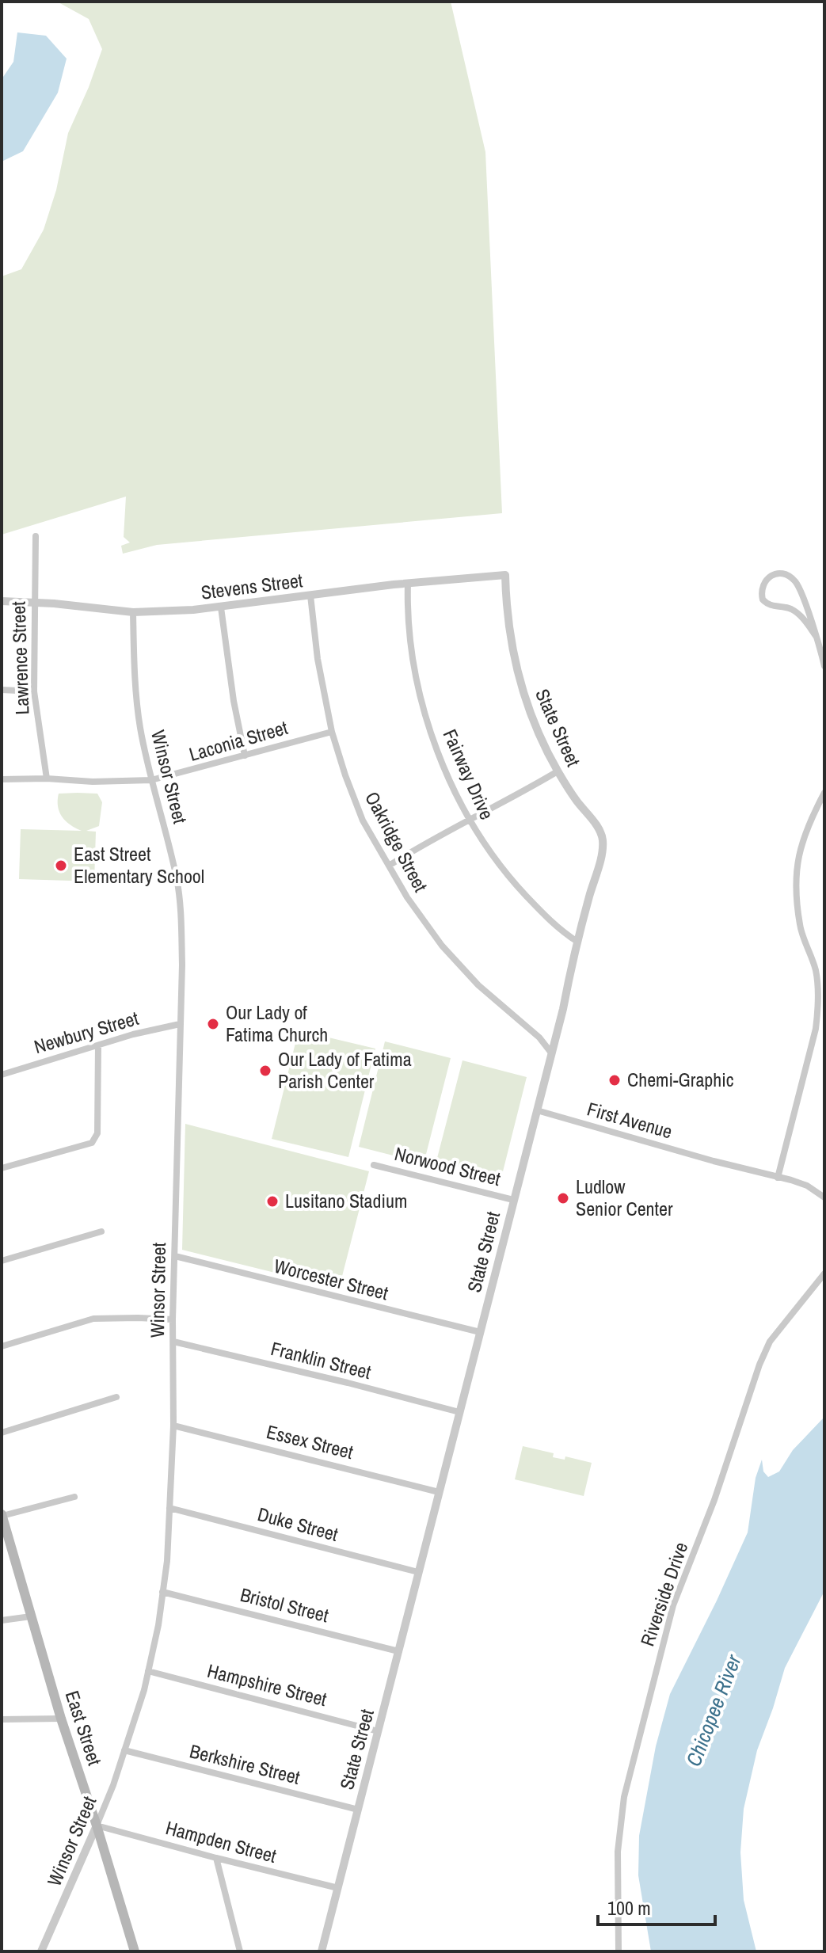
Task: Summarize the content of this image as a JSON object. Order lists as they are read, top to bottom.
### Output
{
  "streets": {
    "main road": ["East Street"],
    "street": [
      "Stevens Street",
      "Lawrence Street",
      "State Street",
      "Laconia Street",
      "Fairway Drive",
      "Winsor Street",
      "Oakridge Street",
      "Newbury Street",
      "First Avenue",
      "Norwood Street",
      "Worcester Street",
      "Franklin Street",
      "Essex Street",
      "Duke Street",
      "Riverside Drive",
      "Bristol Street",
      "Hampshire Street",
      "Berkshire Street",
      "Hampden Street"
    ]
  },
  "crossings": [
    ["Stevens Street", "Lawrence Street"],
    ["Stevens Street", "State Street"],
    ["Stevens Street", "Fairway Drive"],
    ["Stevens Street", "Winsor Street"],
    ["Stevens Street", "Oakridge Street"],
    ["Lawrence Street", "Laconia Street"],
    ["State Street", "Fairway Drive"],
    ["State Street", "Oakridge Street"],
    ["State Street", "First Avenue"],
    ["State Street", "Norwood Street"],
    ["State Street", "Worcester Street"],
    ["State Street", "Franklin Street"],
    ["State Street", "Essex Street"],
    ["State Street", "Duke Street"],
    ["State Street", "Bristol Street"],
    ["State Street", "Hampshire Street"],
    ["State Street", "Berkshire Street"],
    ["State Street", "Hampden Street"],
    ["Laconia Street", "Winsor Street"],
    ["Laconia Street", "Oakridge Street"],
    ["Winsor Street", "Newbury Street"],
    ["Winsor Street", "Worcester Street"],
    ["Winsor Street", "Franklin Street"],
    ["Winsor Street", "Essex Street"],
    ["Winsor Street", "Duke Street"],
    ["Winsor Street", "Bristol Street"],
    ["Winsor Street", "Hampshire Street"],
    ["Winsor Street", "East Street"],
    ["Winsor Street", "Berkshire Street"],
    ["Winsor Street", "Hampden Street"],
    ["East Street", "Hampden Street"]
  ],
  "water": ["Chicopee River"],
  "places": [
    "East Street Elementary School",
    "Our Lady of Fatima Church",
    "Our Lady of Fatima Parish Center",
    "Chemi-Graphic",
    "Ludlow Senior Center",
    "Lusitano Stadium"
  ],
  "scale_bar": "100 m"
}
